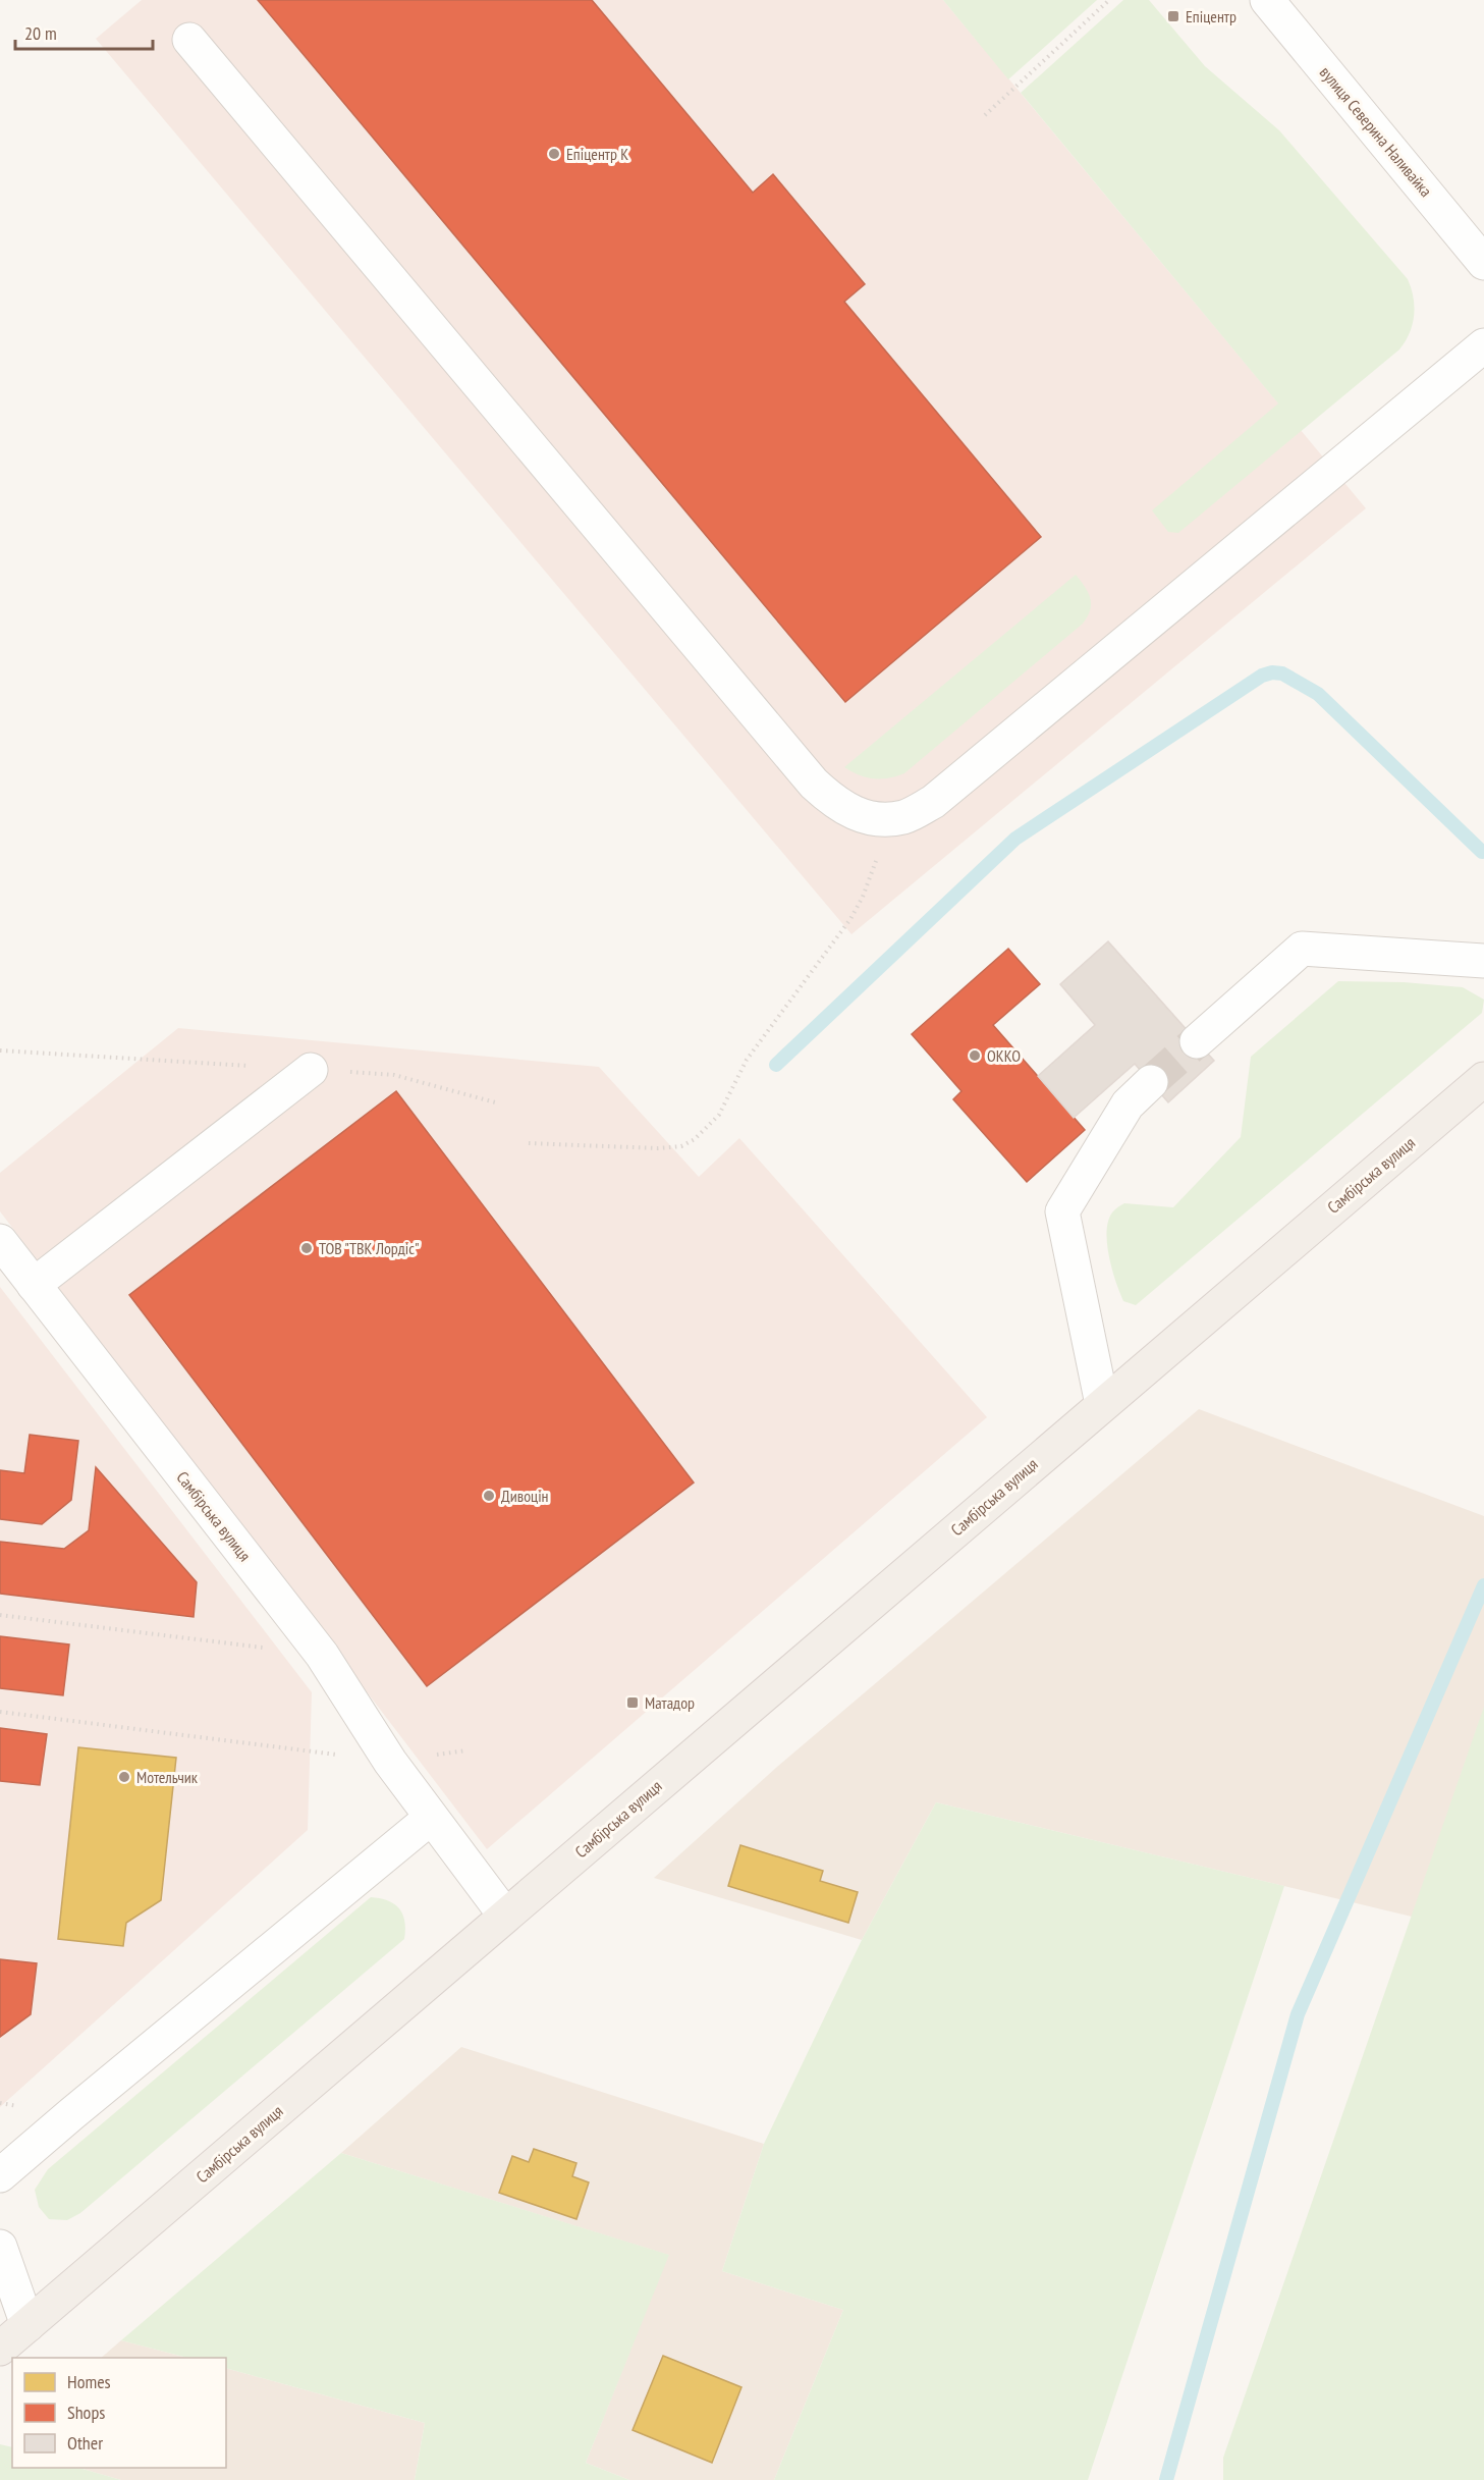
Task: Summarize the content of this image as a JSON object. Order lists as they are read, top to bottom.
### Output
{
  "streets": {
    "main road": ["Самбірська вулиця"],
    "street": ["вулиця Северина Наливайка"]
  },
  "places": {
    "transit": ["Епіцентр", "Матадор"],
    "other": [
      "Епіцентр К",
      "ОККО",
      "ТОВ \"ТВК Лордіс\"",
      "Дивоцін",
      "Мотельчик"
    ]
  },
  "legend": ["Homes", "Shops", "Other"],
  "scale_bar": "20 m"
}
